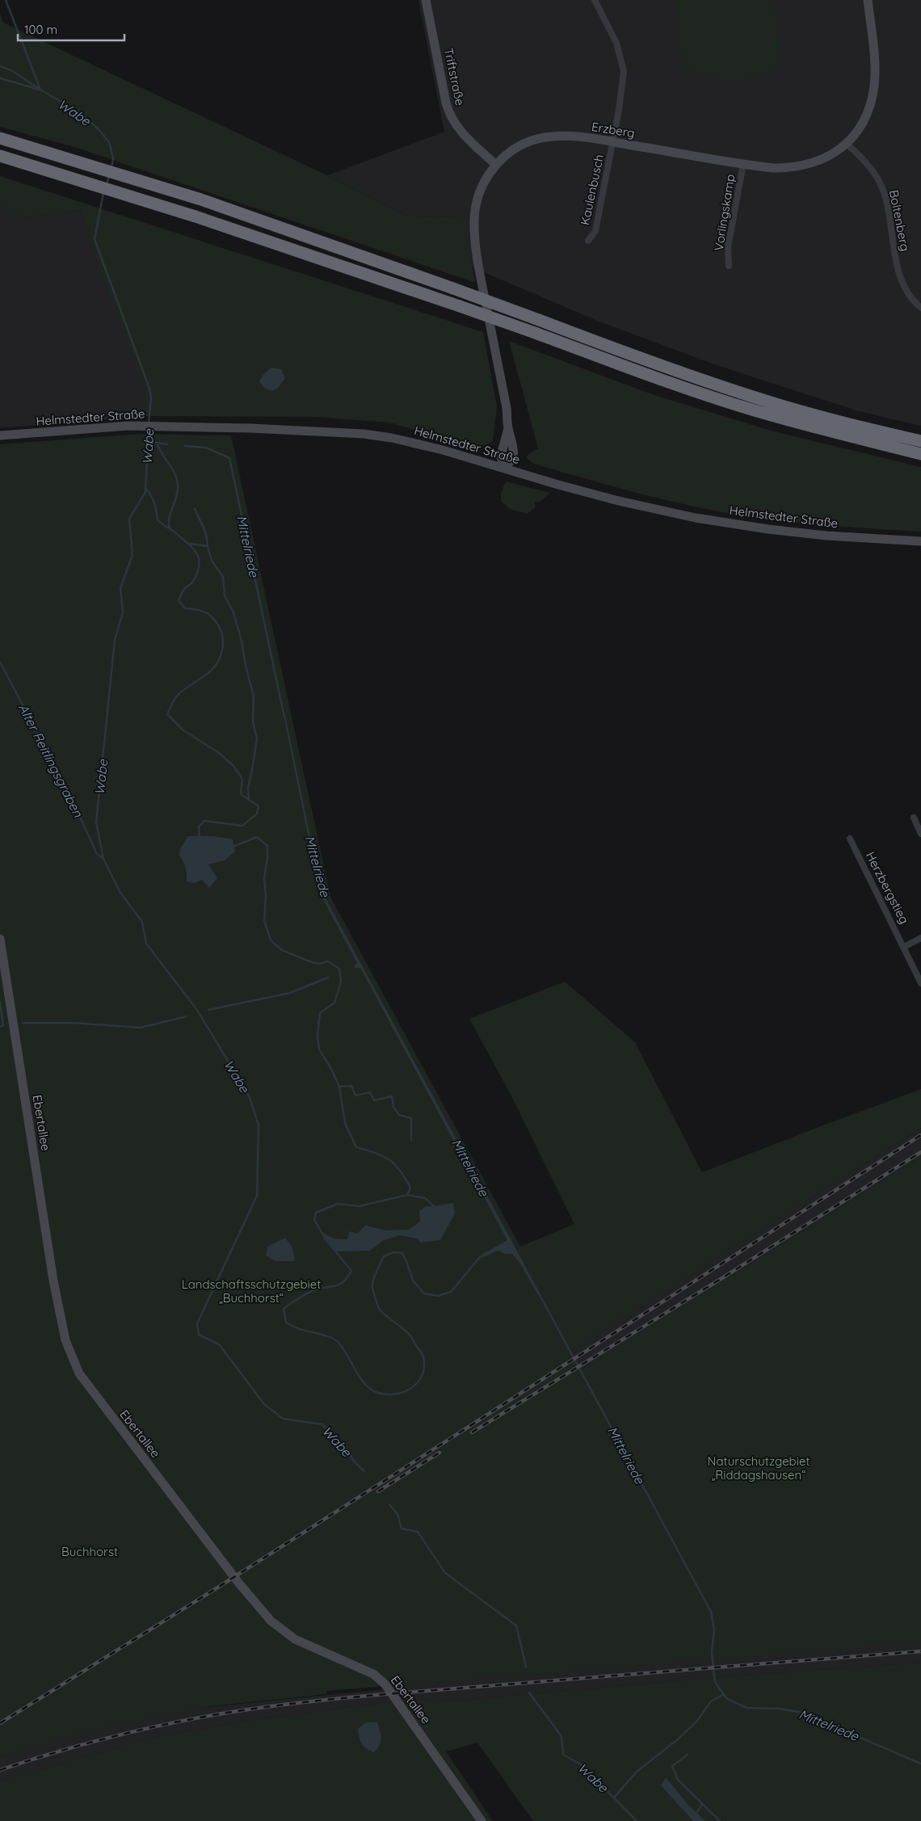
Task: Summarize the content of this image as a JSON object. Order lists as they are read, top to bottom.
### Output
{
  "streets": {
    "street": [
      "Triftstraße",
      "Erzberg",
      "Kaulenbusch",
      "Vorlingskamp",
      "Boltenberg",
      "Helmstedter Straße",
      "Herzbergstieg",
      "Ebertallee"
    ]
  },
  "crossings": [
    ["Triftstraße", "Erzberg"],
    ["Erzberg", "Kaulenbusch"],
    ["Erzberg", "Vorlingskamp"],
    ["Erzberg", "Boltenberg"],
    ["Erzberg", "Helmstedter Straße"]
  ],
  "water": ["Wabe", "Mittelriede", "Alter Reitlingsgraben"],
  "parks": ["Landschaftsschutzgebiet „Buchhorst“", "Naturschutzgebiet „Riddagshausen“", "Buchhorst"],
  "scale_bar": "100 m"
}
